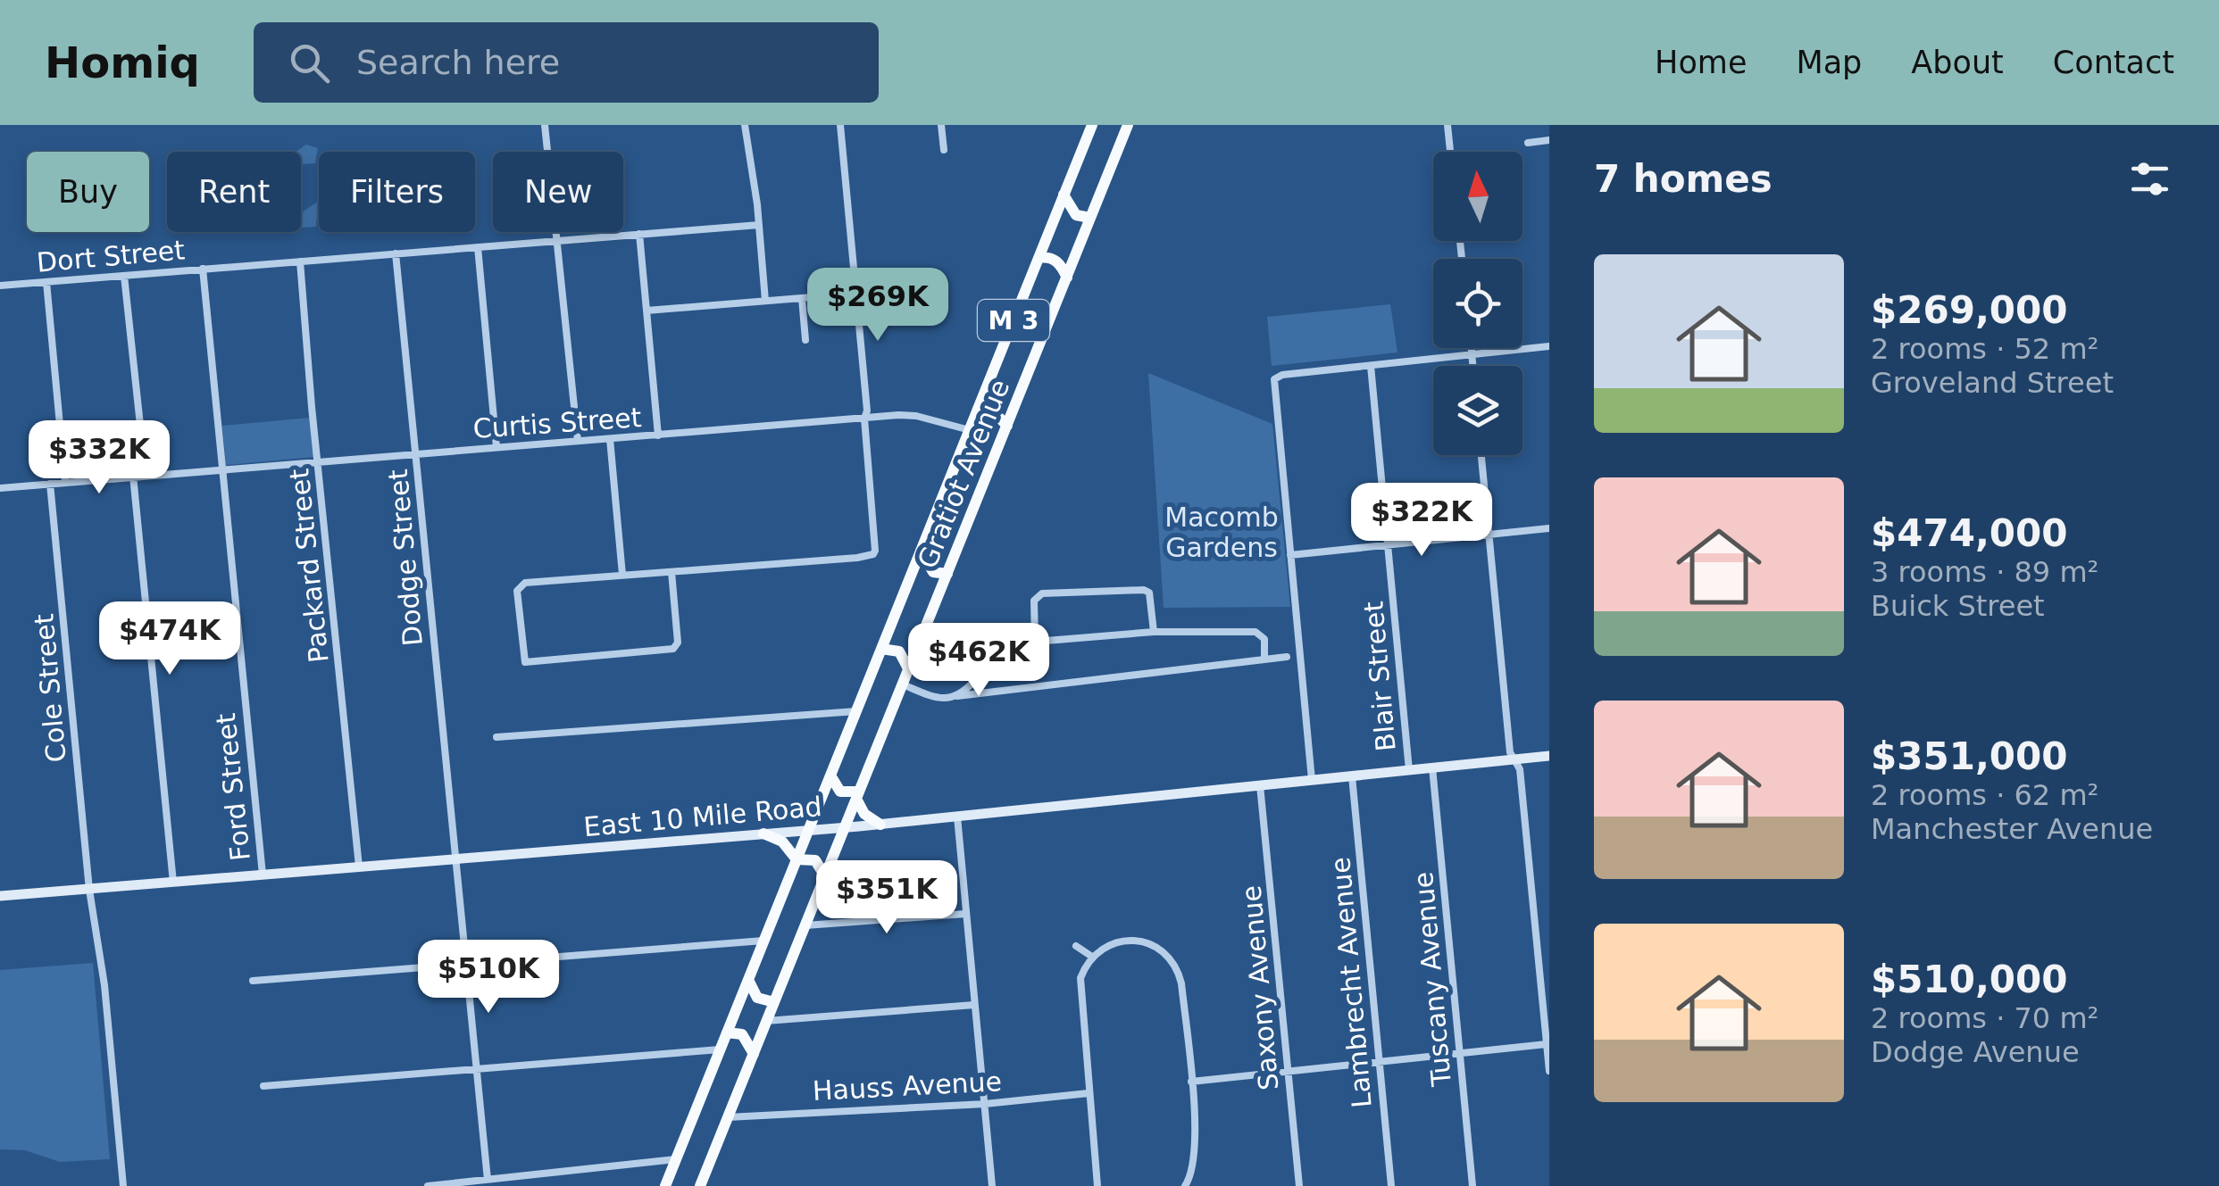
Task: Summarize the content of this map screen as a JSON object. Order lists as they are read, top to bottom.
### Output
{
  "streets": {
    "main road": ["M 3", "Gratiot Avenue", "East 10 Mile Road"],
    "street": [
      "Dort Street",
      "Curtis Street",
      "Dodge Street",
      "Packard Street",
      "Blair Street",
      "Cole Street",
      "Ford Street",
      "Tuscany Avenue",
      "Lambrecht Avenue",
      "Saxony Avenue",
      "Hauss Avenue"
    ]
  },
  "crossings": [
    ["Dort Street", "Dodge Street"],
    ["Dort Street", "Packard Street"],
    ["Dort Street", "Ford Street"],
    ["Curtis Street", "Gratiot Avenue"],
    ["Curtis Street", "Dodge Street"],
    ["Curtis Street", "Packard Street"],
    ["Curtis Street", "Cole Street"],
    ["Curtis Street", "Ford Street"],
    ["Gratiot Avenue", "East 10 Mile Road"],
    ["Gratiot Avenue", "Hauss Avenue"],
    ["Dodge Street", "East 10 Mile Road"],
    ["Packard Street", "East 10 Mile Road"],
    ["Blair Street", "East 10 Mile Road"],
    ["Cole Street", "East 10 Mile Road"],
    ["Ford Street", "East 10 Mile Road"],
    ["East 10 Mile Road", "Tuscany Avenue"],
    ["East 10 Mile Road", "Lambrecht Avenue"],
    ["East 10 Mile Road", "Saxony Avenue"]
  ],
  "parks": ["Macomb Gardens"],
  "north": "top",
  "page": {
    "header": "Homiq",
    "search": "Search here",
    "nav": [
      "Home",
      "Map",
      "About",
      "Contact"
    ],
    "heading": "7 homes",
    "chip": [
      "Buy",
      "Rent",
      "Filters",
      "New"
    ],
    "list": [
      {
        "name": "$269,000",
        "note": "2 rooms · 52 m² · Groveland Street"
      },
      {
        "name": "$474,000",
        "note": "3 rooms · 89 m² · Buick Street"
      },
      {
        "name": "$351,000",
        "note": "2 rooms · 62 m² · Manchester Avenue"
      },
      {
        "name": "$510,000",
        "note": "2 rooms · 70 m² · Dodge Avenue"
      }
    ],
    "price": [
      "$269K",
      "$332K",
      "$322K",
      "$474K",
      "$462K",
      "$351K",
      "$510K"
    ]
  }
}
